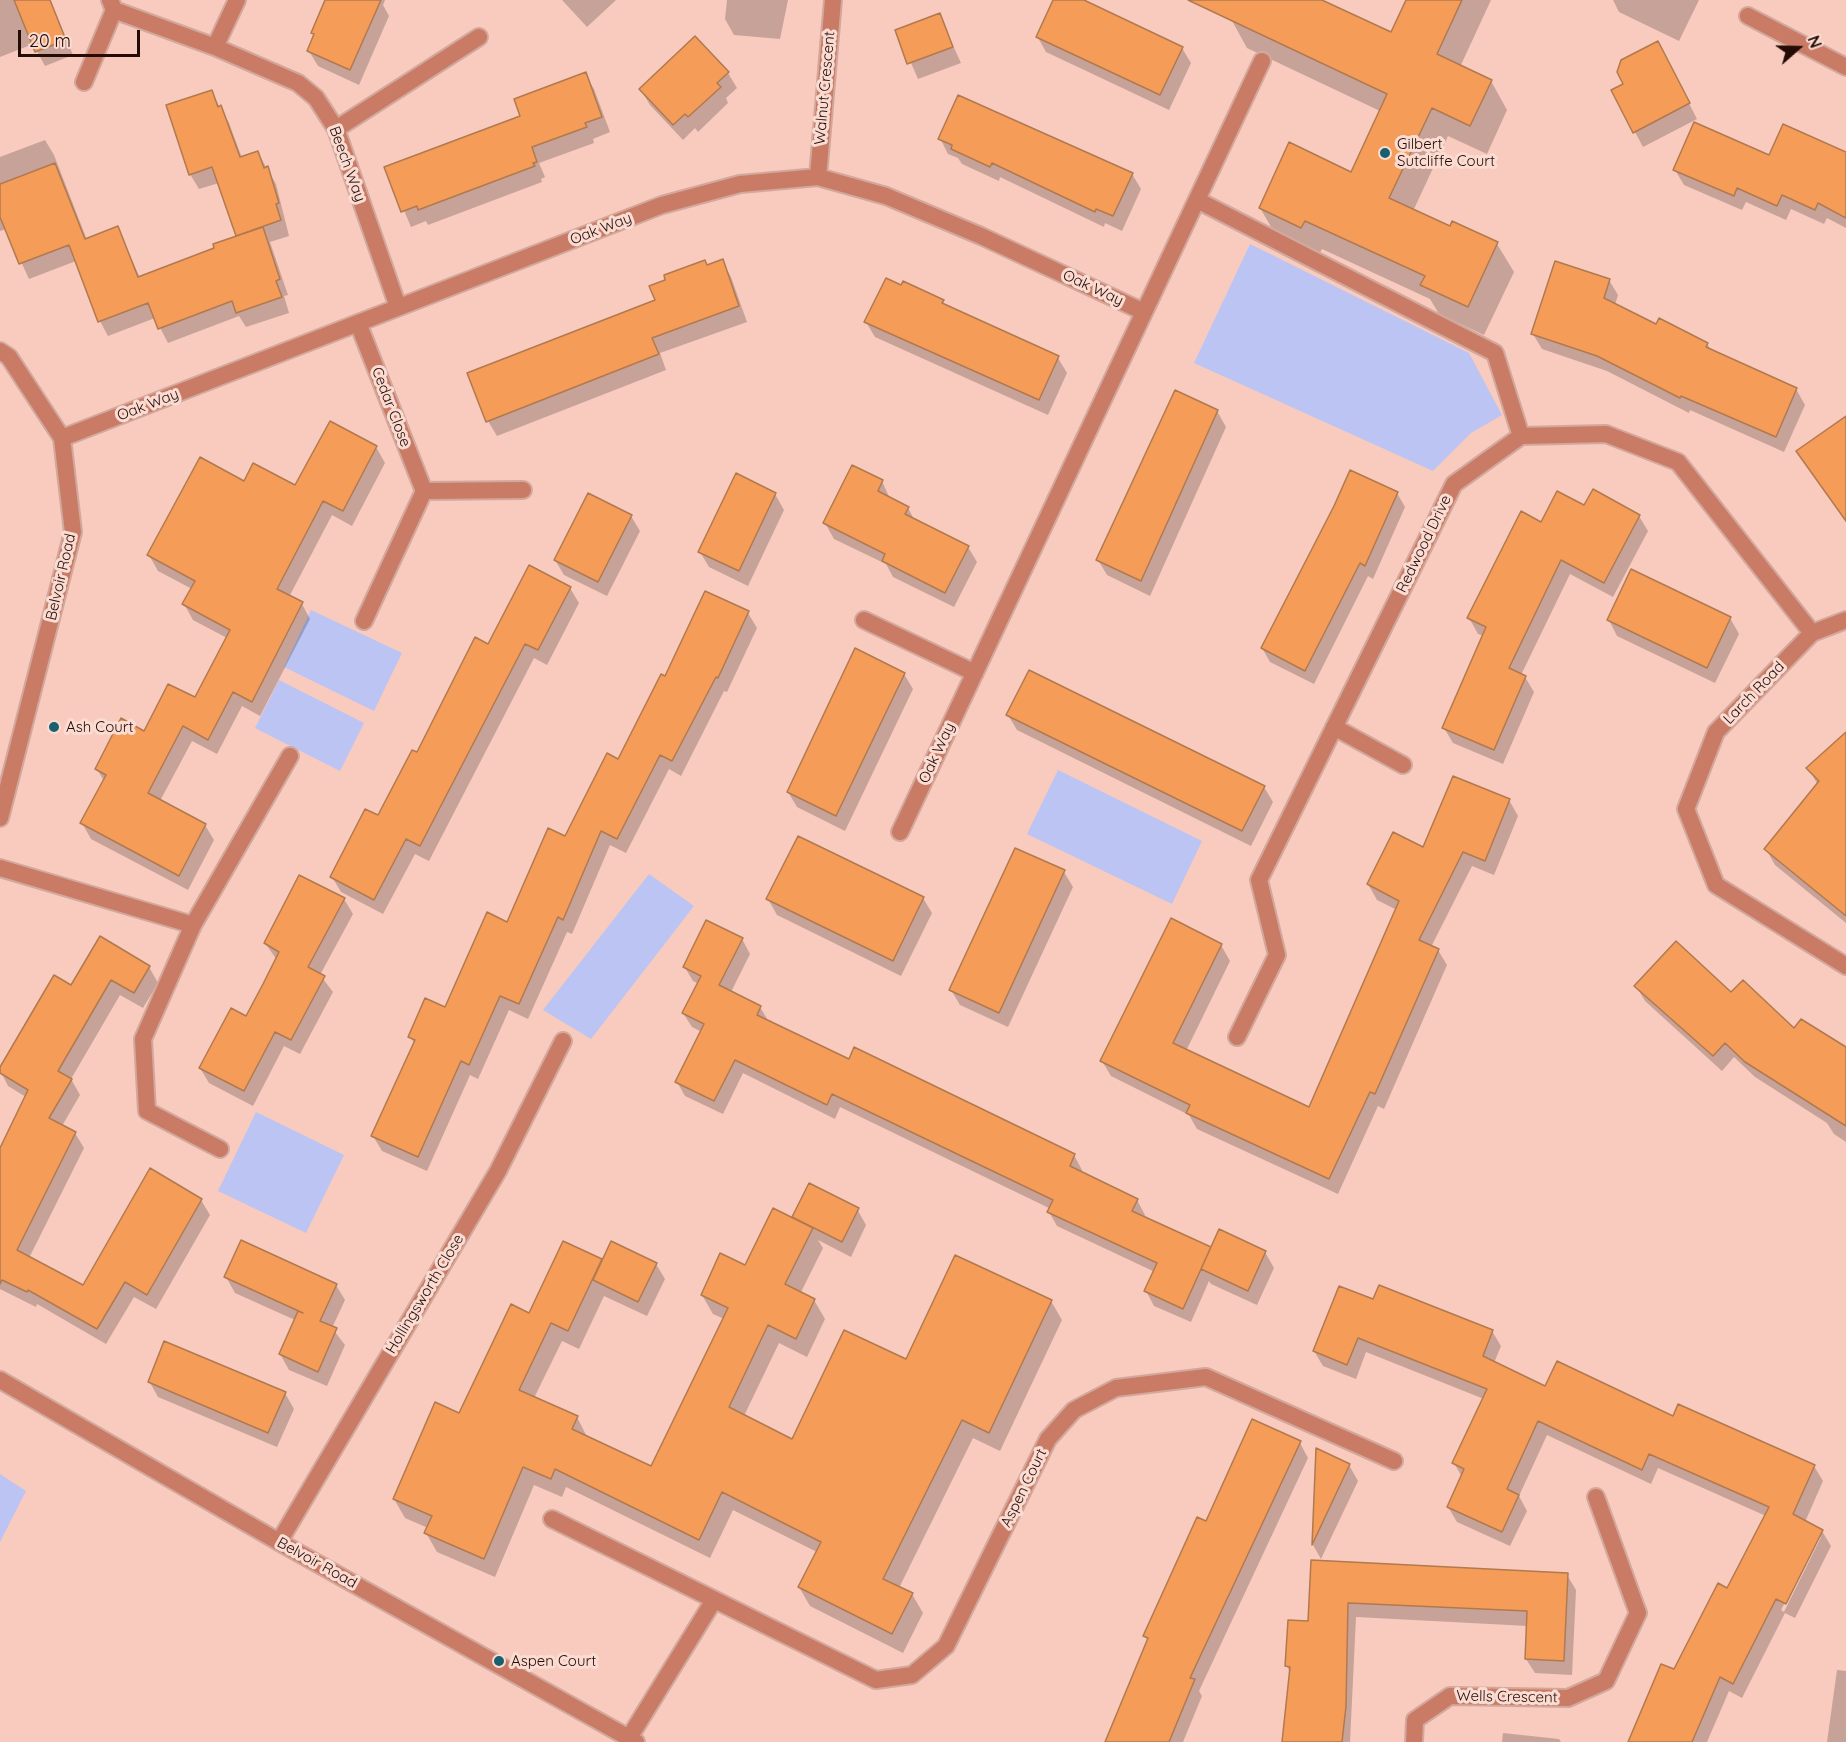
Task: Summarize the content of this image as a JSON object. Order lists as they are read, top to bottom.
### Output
{
  "streets": {
    "street": [
      "Walnut Crescent",
      "Beech Way",
      "Oak Way",
      "Cedar Close",
      "Redwood Drive",
      "Belvoir Road",
      "Larch Road",
      "Hollingsworth Close",
      "Aspen Court",
      "Wells Crescent"
    ]
  },
  "crossings": [
    ["Walnut Crescent", "Oak Way"],
    ["Beech Way", "Oak Way"],
    ["Oak Way", "Cedar Close"],
    ["Oak Way", "Belvoir Road"],
    ["Belvoir Road", "Hollingsworth Close"]
  ],
  "places": ["Gilbert Sutcliffe Court", "Ash Court", "Aspen Court"],
  "scale_bar": "20 m",
  "north": "right"
}
